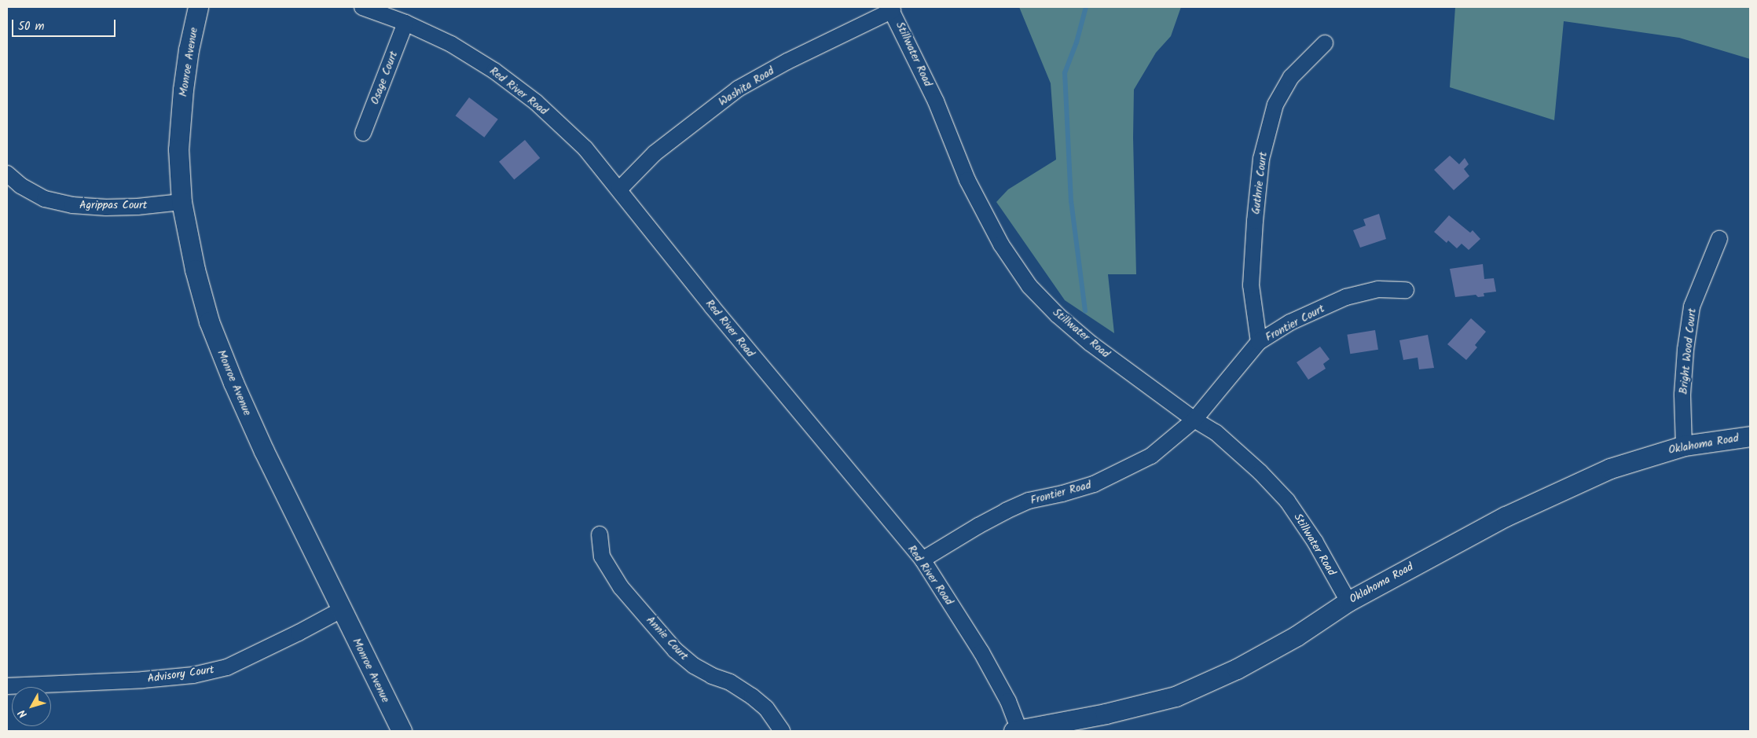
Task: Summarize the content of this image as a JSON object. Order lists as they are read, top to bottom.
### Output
{
  "streets": {
    "street": [
      "Stillwater Road",
      "Monroe Avenue",
      "Osage Court",
      "Washita Road",
      "Red River Road",
      "Guthrie Court",
      "Agrippas Court",
      "Frontier Court",
      "Bright Wood Court",
      "Oklahoma Road",
      "Frontier Road",
      "Annie Court",
      "Advisory Court"
    ]
  },
  "crossings": [
    ["Stillwater Road", "Washita Road"],
    ["Stillwater Road", "Frontier Court"],
    ["Stillwater Road", "Oklahoma Road"],
    ["Stillwater Road", "Frontier Road"],
    ["Monroe Avenue", "Agrippas Court"],
    ["Monroe Avenue", "Advisory Court"],
    ["Osage Court", "Red River Road"],
    ["Washita Road", "Red River Road"],
    ["Red River Road", "Oklahoma Road"],
    ["Red River Road", "Frontier Road"],
    ["Guthrie Court", "Frontier Court"],
    ["Frontier Court", "Frontier Road"],
    ["Bright Wood Court", "Oklahoma Road"]
  ],
  "scale_bar": "50 m",
  "north": "bottom left"
}
